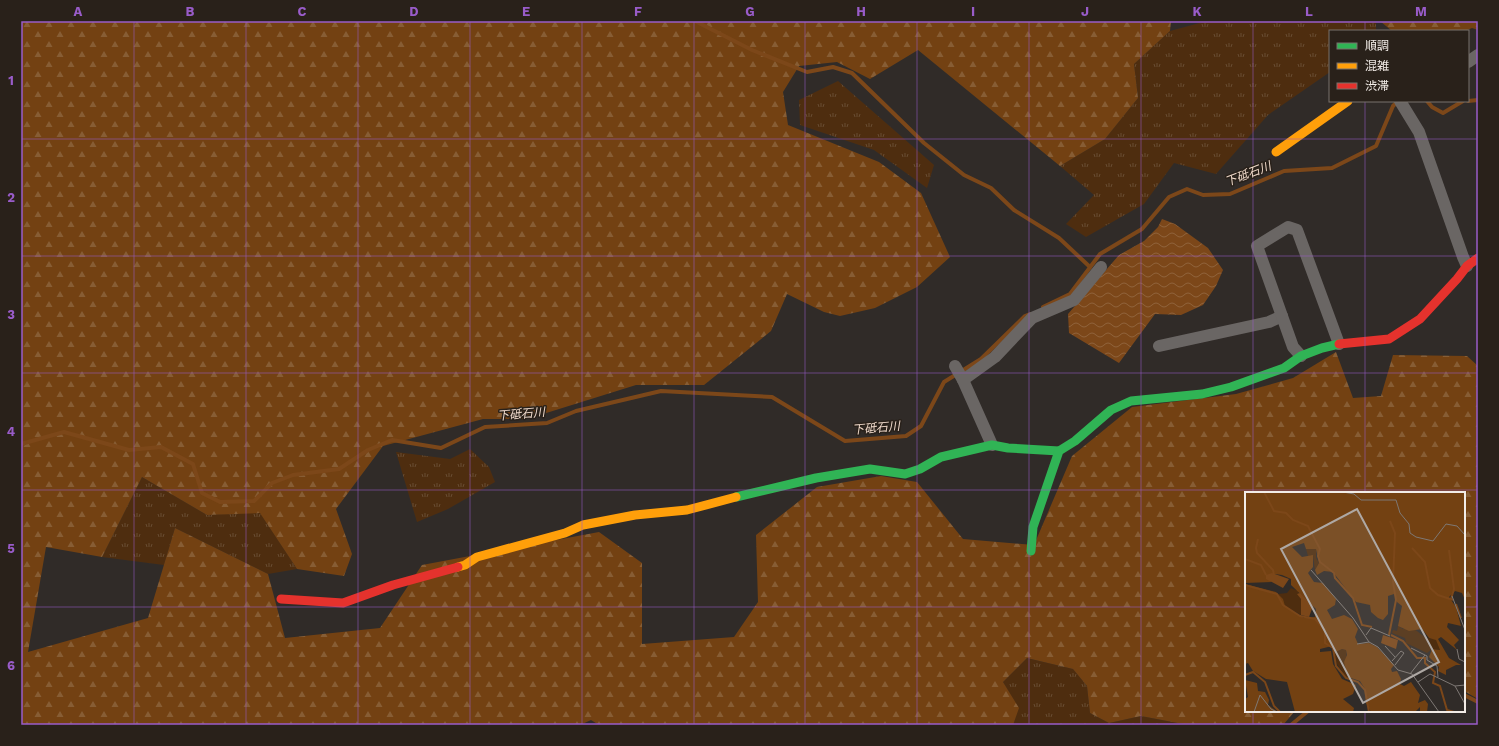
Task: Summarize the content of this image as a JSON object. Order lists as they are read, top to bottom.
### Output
{
  "water": ["下砥石川"],
  "legend": ["順調", "混雑", "渋滞"],
  "grid": {
    "columns": [
      "A",
      "B",
      "C",
      "D",
      "E",
      "F",
      "G",
      "H",
      "I",
      "J",
      "K",
      "L",
      "M"
    ],
    "rows": [
      "1",
      "2",
      "3",
      "4",
      "5",
      "6"
    ]
  }
}
